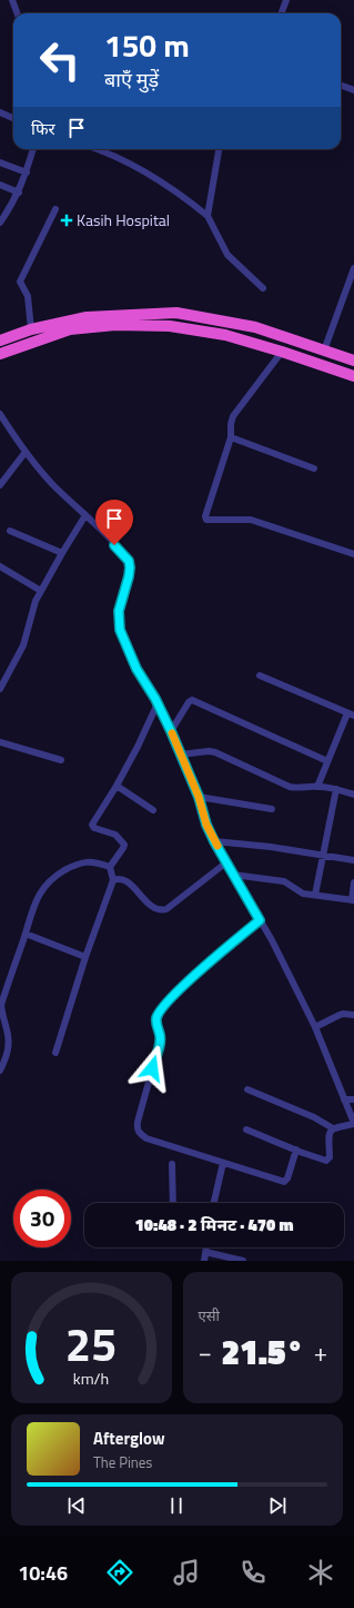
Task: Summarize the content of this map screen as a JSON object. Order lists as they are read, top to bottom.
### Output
{
  "places": {
    "health": ["Kasih Hospital"]
  },
  "page": {
    "turn": ["150 m", "बाएँ मुड़ें"],
    "then": "फिर",
    "limit": "30",
    "trip": "10:48 · 2 मिनट · 470 m",
    "tile": "एसी",
    "heat": ["−", "21.5°", "+"],
    "song": ["Afterglow", "The Pines"],
    "tabs": "10:46",
    "gauge": ["25", "km/h"]
  }
}
